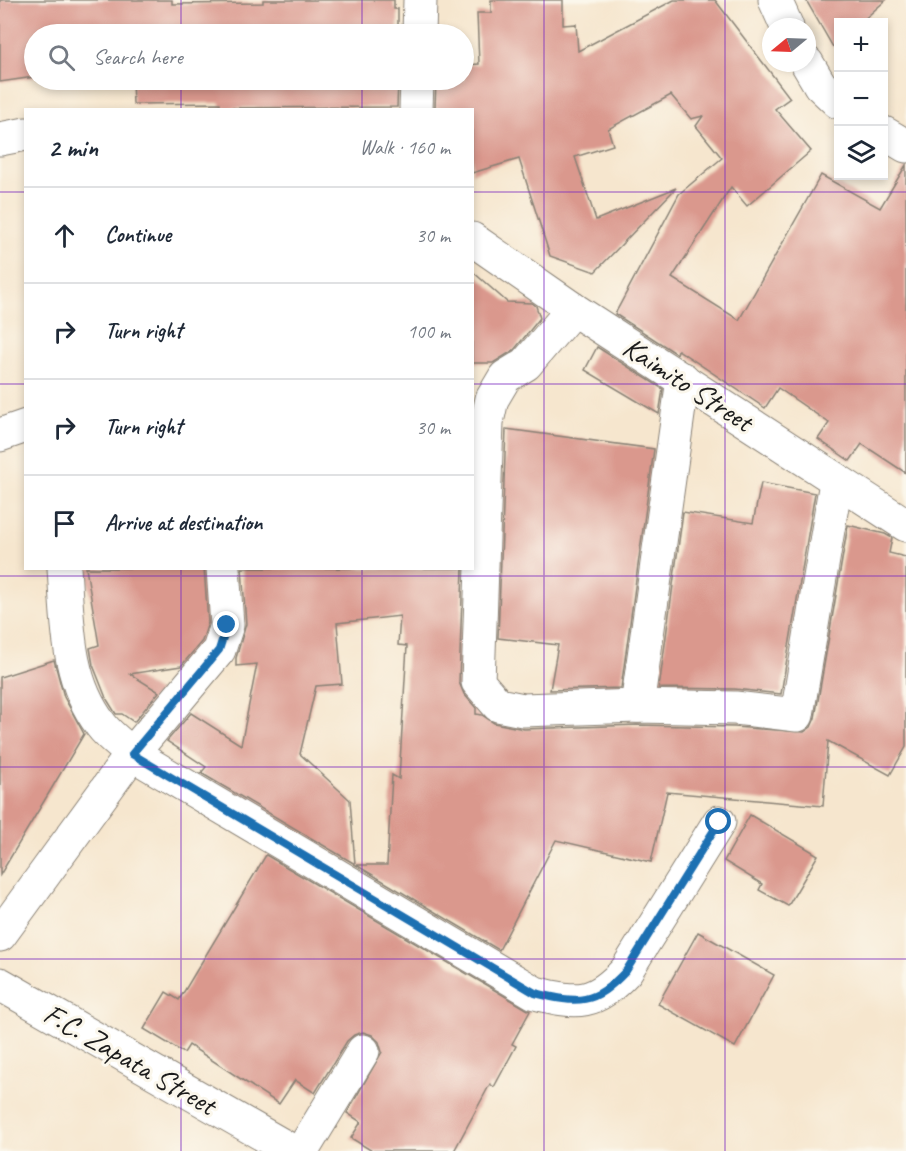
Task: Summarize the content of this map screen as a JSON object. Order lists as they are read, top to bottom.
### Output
{
  "streets": {
    "street": ["Kaimito Street", "F.C. Zapata Street"]
  },
  "north": "left",
  "page": {
    "map_buttons": ["+", "−"],
    "search": "Search here",
    "heading": ["2 min", "Walk · 160 m"],
    "list": [
      ["Continue", "30 m"],
      ["Turn right", "100 m"],
      ["Turn right", "30 m"],
      "Arrive at destination"
    ]
  }
}
